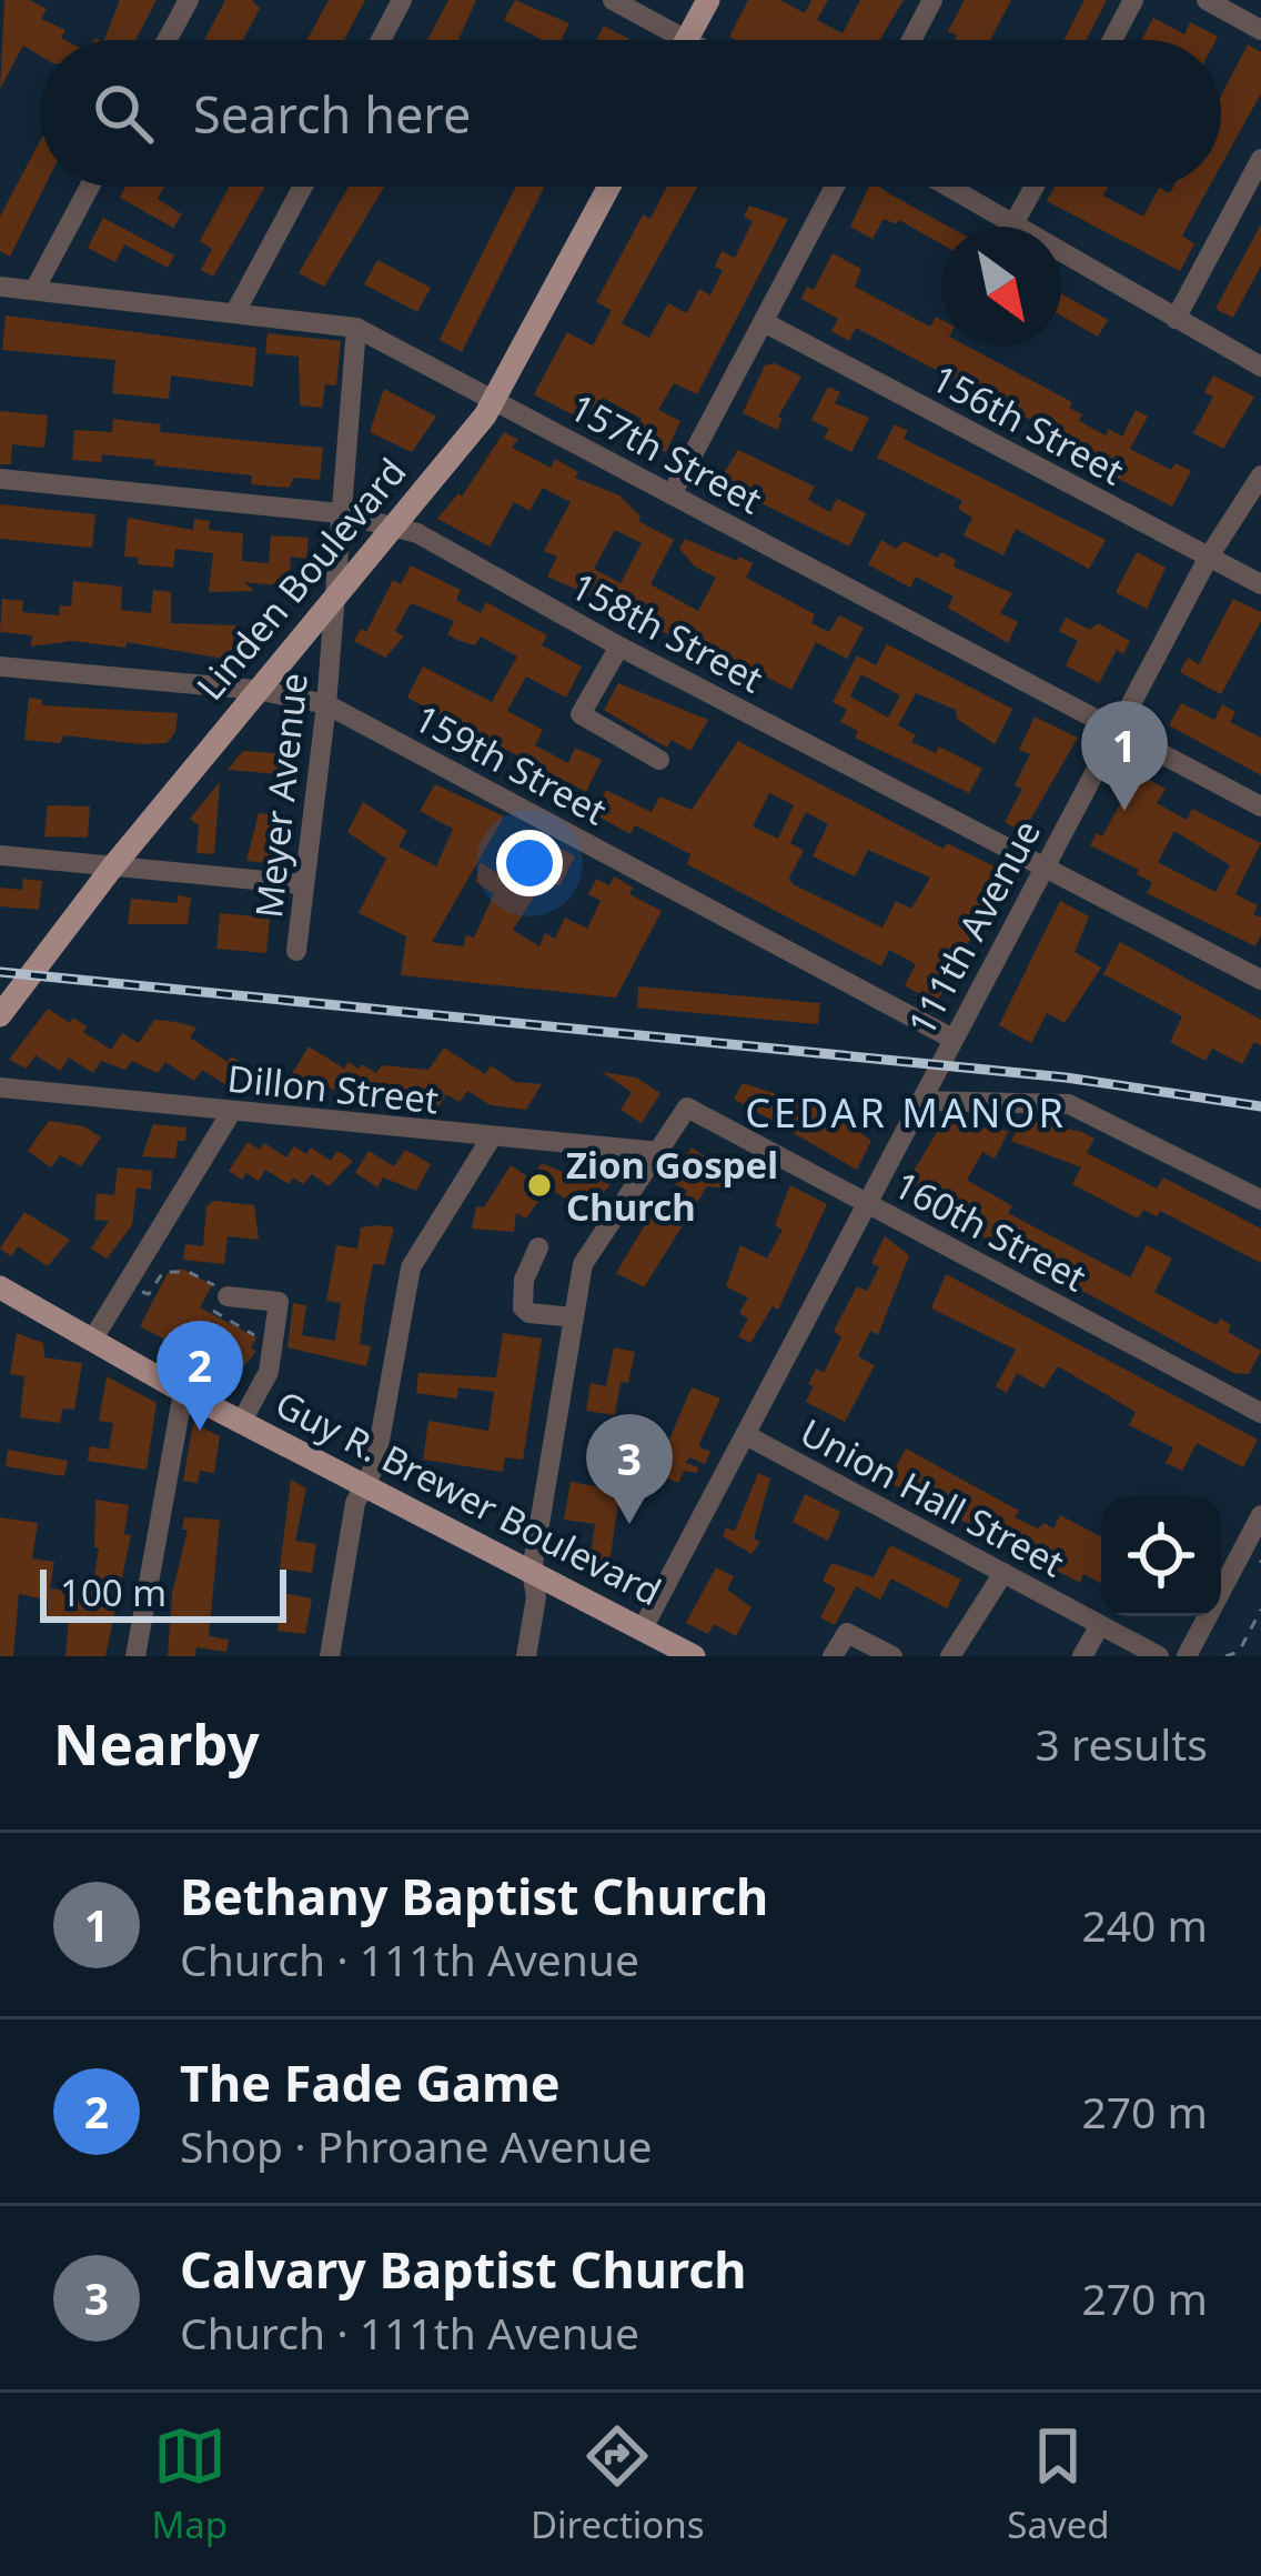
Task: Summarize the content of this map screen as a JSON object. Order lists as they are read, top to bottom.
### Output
{
  "streets": {
    "main road": ["Linden Boulevard", "Guy R. Brewer Boulevard"],
    "street": [
      "156th Street",
      "157th Street",
      "158th Street",
      "159th Street",
      "Meyer Avenue",
      "111th Avenue",
      "Dillon Street",
      "160th Street",
      "Union Hall Street"
    ]
  },
  "crossings": [
    ["156th Street", "111th Avenue"],
    ["157th Street", "Linden Boulevard"],
    ["157th Street", "Meyer Avenue"],
    ["157th Street", "111th Avenue"],
    ["Linden Boulevard", "158th Street"],
    ["Linden Boulevard", "159th Street"],
    ["Linden Boulevard", "Meyer Avenue"],
    ["158th Street", "Meyer Avenue"],
    ["158th Street", "111th Avenue"],
    ["159th Street", "Meyer Avenue"],
    ["159th Street", "111th Avenue"],
    ["111th Avenue", "160th Street"],
    ["111th Avenue", "Guy R. Brewer Boulevard"],
    ["111th Avenue", "Union Hall Street"],
    ["Dillon Street", "160th Street"]
  ],
  "districts": ["CEDAR MANOR"],
  "places": ["Zion Gospel Church"],
  "scale_bar": "100 m",
  "north": "bottom right",
  "page": {
    "search": "Search here",
    "pins": ["1", "2", "3"],
    "scale": "100 m",
    "heading": ["Nearby", "3 results"],
    "list": [
      {
        "mark": "1",
        "name": "Bethany Baptist Church",
        "note": "Church · 111th Avenue",
        "value": "240 m"
      },
      {
        "mark": "2",
        "name": "The Fade Game",
        "note": "Shop · Phroane Avenue",
        "value": "270 m"
      },
      {
        "mark": "3",
        "name": "Calvary Baptist Church",
        "note": "Church · 111th Avenue",
        "value": "270 m"
      }
    ],
    "nav": ["Map", "Directions", "Saved"]
  }
}
